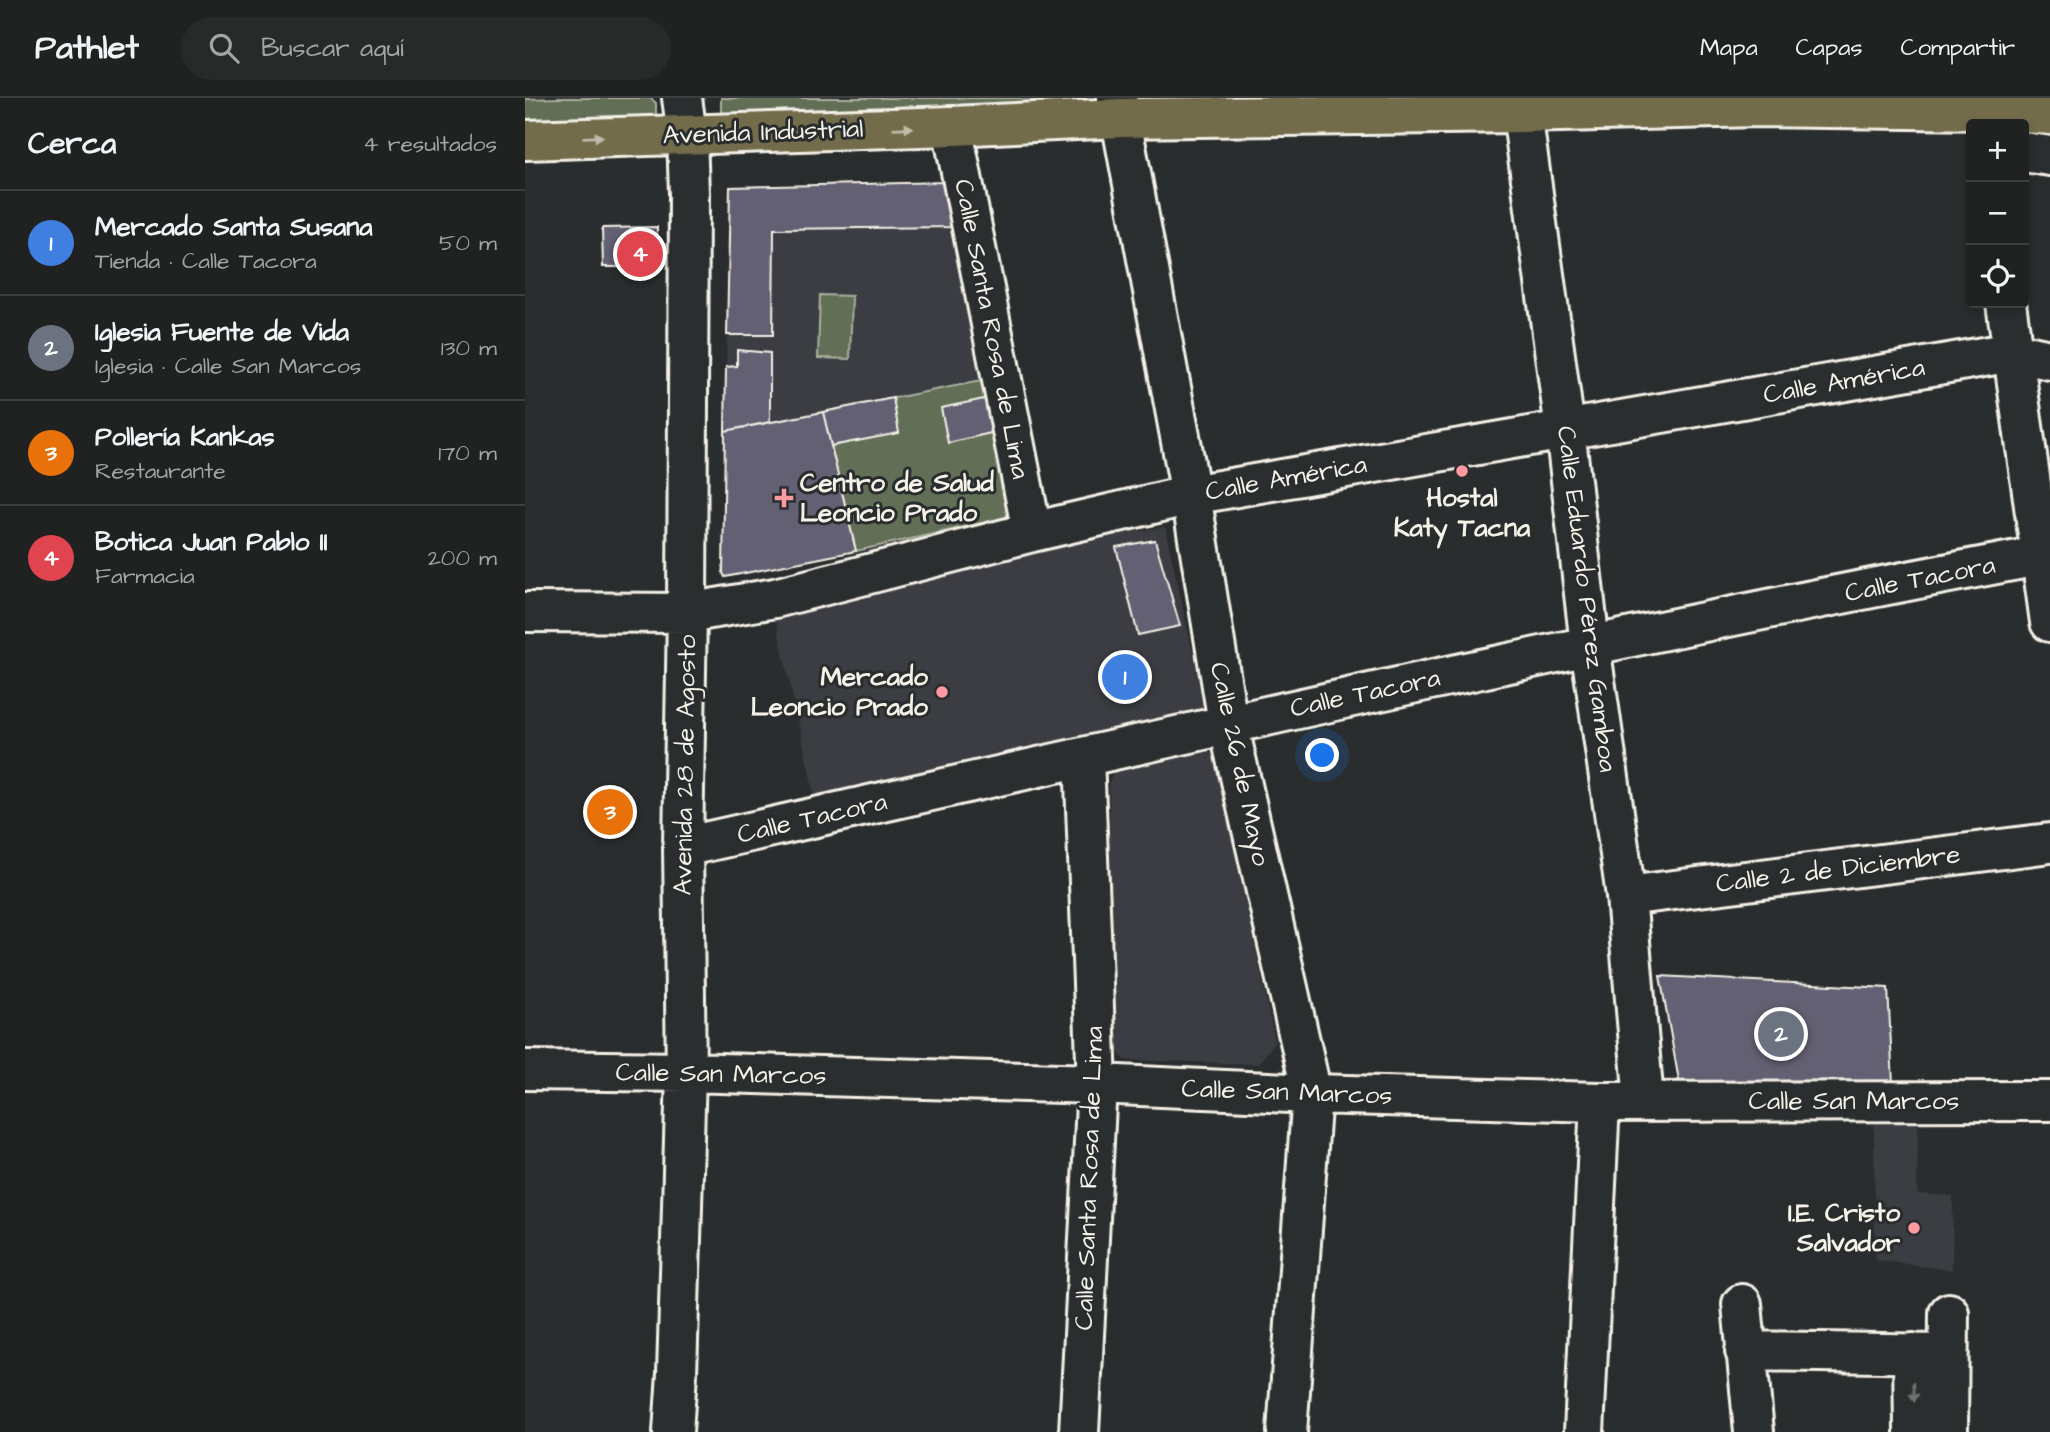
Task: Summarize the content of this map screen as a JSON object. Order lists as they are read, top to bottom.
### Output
{
  "streets": {
    "main road": ["Avenida Industrial"],
    "street": [
      "Calle Santa Rosa de Lima",
      "Calle América",
      "Calle Tacora",
      "Calle Eduardo Pérez Gamboa",
      "Calle 26 de Mayo",
      "Avenida 28 de Agosto",
      "Calle 2 de Diciembre",
      "Calle San Marcos"
    ]
  },
  "crossings": [
    ["Avenida Industrial", "Calle Santa Rosa de Lima"],
    ["Avenida Industrial", "Calle Eduardo Pérez Gamboa"],
    ["Avenida Industrial", "Calle 26 de Mayo"],
    ["Avenida Industrial", "Avenida 28 de Agosto"],
    ["Calle Santa Rosa de Lima", "Calle América"],
    ["Calle Santa Rosa de Lima", "Calle Tacora"],
    ["Calle Santa Rosa de Lima", "Calle San Marcos"],
    ["Calle América", "Calle Eduardo Pérez Gamboa"],
    ["Calle América", "Calle 26 de Mayo"],
    ["Calle América", "Avenida 28 de Agosto"],
    ["Calle Tacora", "Calle Eduardo Pérez Gamboa"],
    ["Calle Tacora", "Calle 26 de Mayo"],
    ["Calle Tacora", "Avenida 28 de Agosto"],
    ["Calle Eduardo Pérez Gamboa", "Calle 2 de Diciembre"],
    ["Calle Eduardo Pérez Gamboa", "Calle San Marcos"],
    ["Calle 26 de Mayo", "Calle San Marcos"],
    ["Avenida 28 de Agosto", "Calle San Marcos"]
  ],
  "places": {
    "other": ["Hostal Katy Tacna", "Mercado Leoncio Prado", "I.E. Cristo Salvador"],
    "health": ["Centro de Salud Leoncio Prado"]
  },
  "page": {
    "header": "Pathlet",
    "search": "Buscar aquí",
    "nav": ["Mapa", "Capas", "Compartir"],
    "heading": ["Cerca", "4 resultados"],
    "map_buttons": ["+", "−"],
    "list": [
      {
        "mark": "1",
        "name": "Mercado Santa Susana",
        "note": "Tienda · Calle Tacora",
        "value": "50 m"
      },
      {
        "mark": "2",
        "name": "Iglesia Fuente de Vida",
        "note": "Iglesia · Calle San Marcos",
        "value": "130 m"
      },
      {
        "mark": "3",
        "name": "Pollería Kankas",
        "note": "Restaurante",
        "value": "170 m"
      },
      {
        "mark": "4",
        "name": "Botica Juan Pablo II",
        "note": "Farmacia",
        "value": "200 m"
      }
    ],
    "pins": [
      "4",
      "1",
      "3",
      "2"
    ]
  }
}
